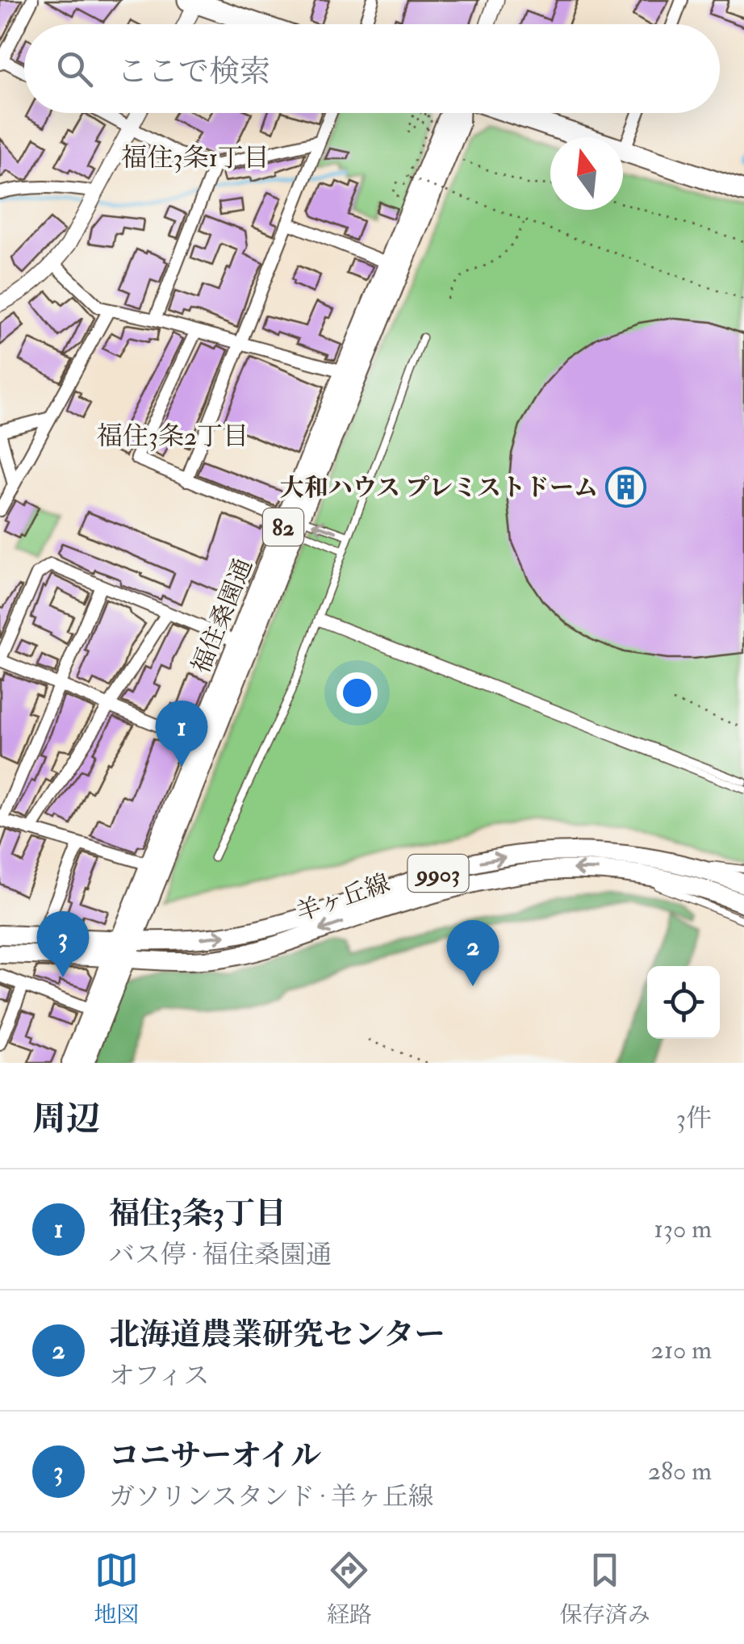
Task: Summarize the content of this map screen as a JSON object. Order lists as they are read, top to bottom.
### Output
{
  "streets": {
    "main road": [
      "82",
      "福住桑園通",
      "9903",
      "羊ヶ丘線"
    ]
  },
  "crossings": [
    ["福住桑園通", "羊ヶ丘線"]
  ],
  "districts": ["福住3条1丁目", "福住3条2丁目"],
  "places": {
    "building": ["大和ハウス プレミストドーム"]
  },
  "north": "top",
  "page": {
    "search": "ここで検索",
    "pins": ["1", "3", "2"],
    "heading": ["周辺", "3件"],
    "list": [
      {
        "mark": "1",
        "name": "福住3条3丁目",
        "note": "バス停 · 福住桑園通",
        "value": "130 m"
      },
      {
        "mark": "2",
        "name": "北海道農業研究センター",
        "note": "オフィス",
        "value": "210 m"
      },
      {
        "mark": "3",
        "name": "コニサーオイル",
        "note": "ガソリンスタンド · 羊ヶ丘線",
        "value": "280 m"
      }
    ],
    "nav": ["地図", "経路", "保存済み"]
  }
}
